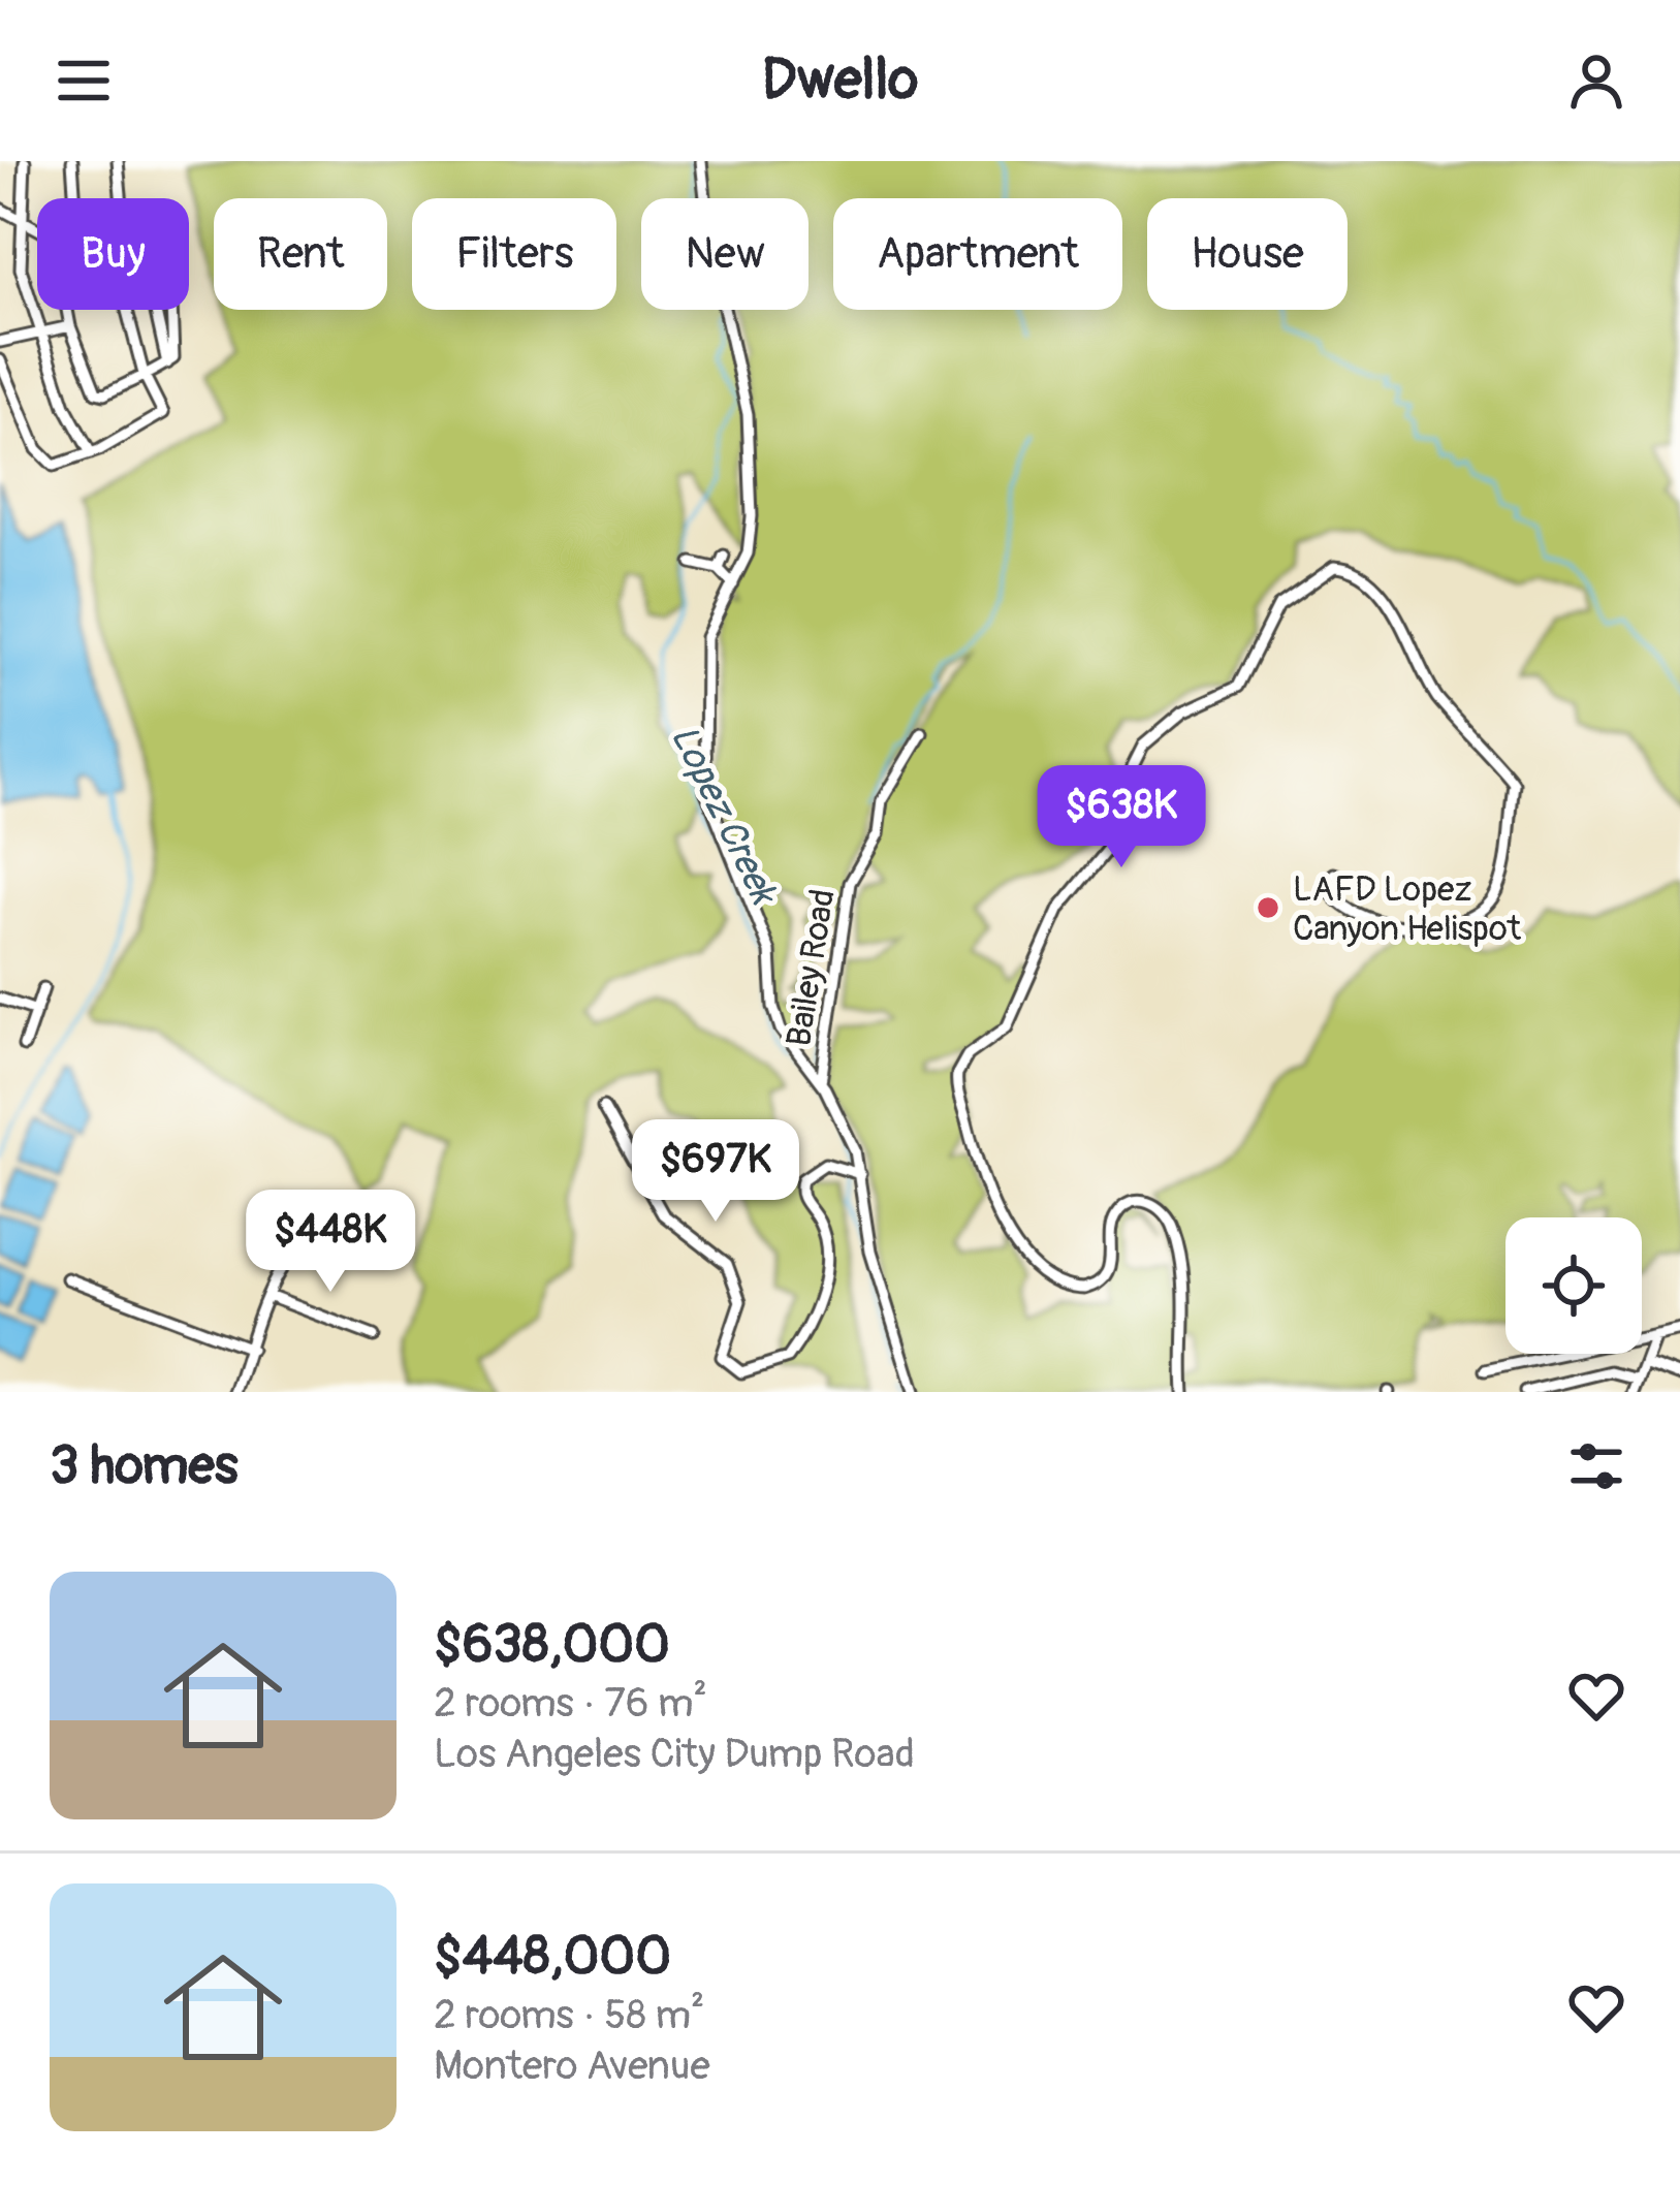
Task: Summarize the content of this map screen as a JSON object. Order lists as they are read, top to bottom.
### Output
{
  "streets": {
    "street": ["Bailey Road"]
  },
  "water": ["Lopez Creek"],
  "places": ["LAFD Lopez Canyon Helispot"],
  "page": {
    "header": "Dwello",
    "chip": [
      "Buy",
      "Rent",
      "Filters",
      "New",
      "Apartment",
      "House"
    ],
    "price": ["$638K", "$697K", "$448K"],
    "heading": "3 homes",
    "list": [
      {
        "name": "$638,000",
        "note": "2 rooms · 76 m² · Los Angeles City Dump Road"
      },
      {
        "name": "$448,000",
        "note": "2 rooms · 58 m² · Montero Avenue"
      }
    ]
  }
}
